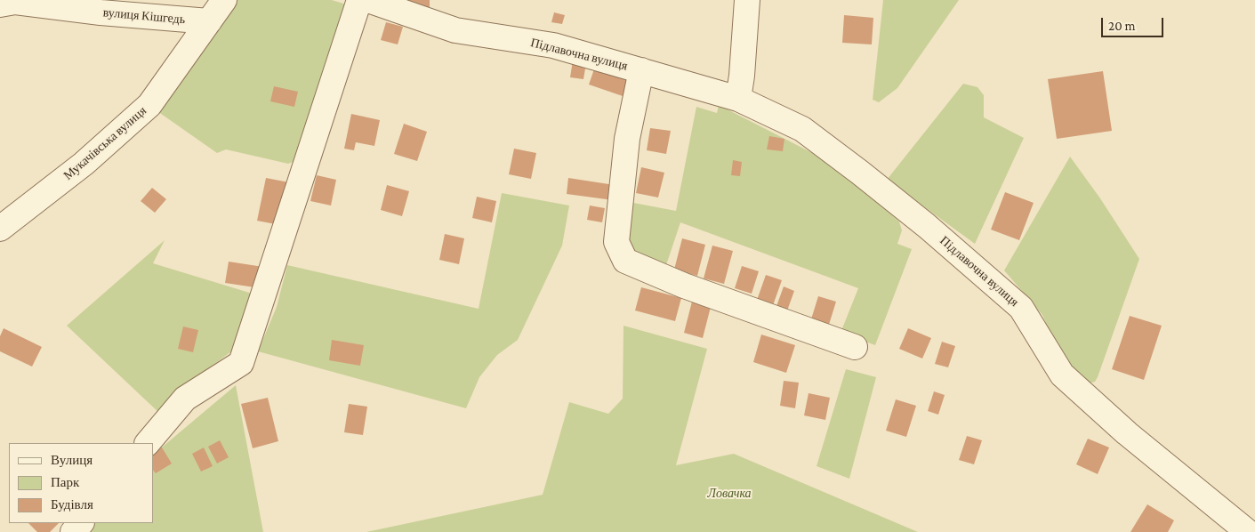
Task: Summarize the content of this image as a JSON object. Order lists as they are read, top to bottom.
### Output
{
  "streets": {
    "street": ["вулиця Кішгедь", "Підлавочна вулиця", "Мукачівська вулиця"]
  },
  "crossings": [
    ["вулиця Кішгедь", "Мукачівська вулиця"]
  ],
  "parks": ["Ловачка"],
  "legend": ["Вулиця", "Парк", "Будівля"],
  "scale_bar": "20 m"
}
